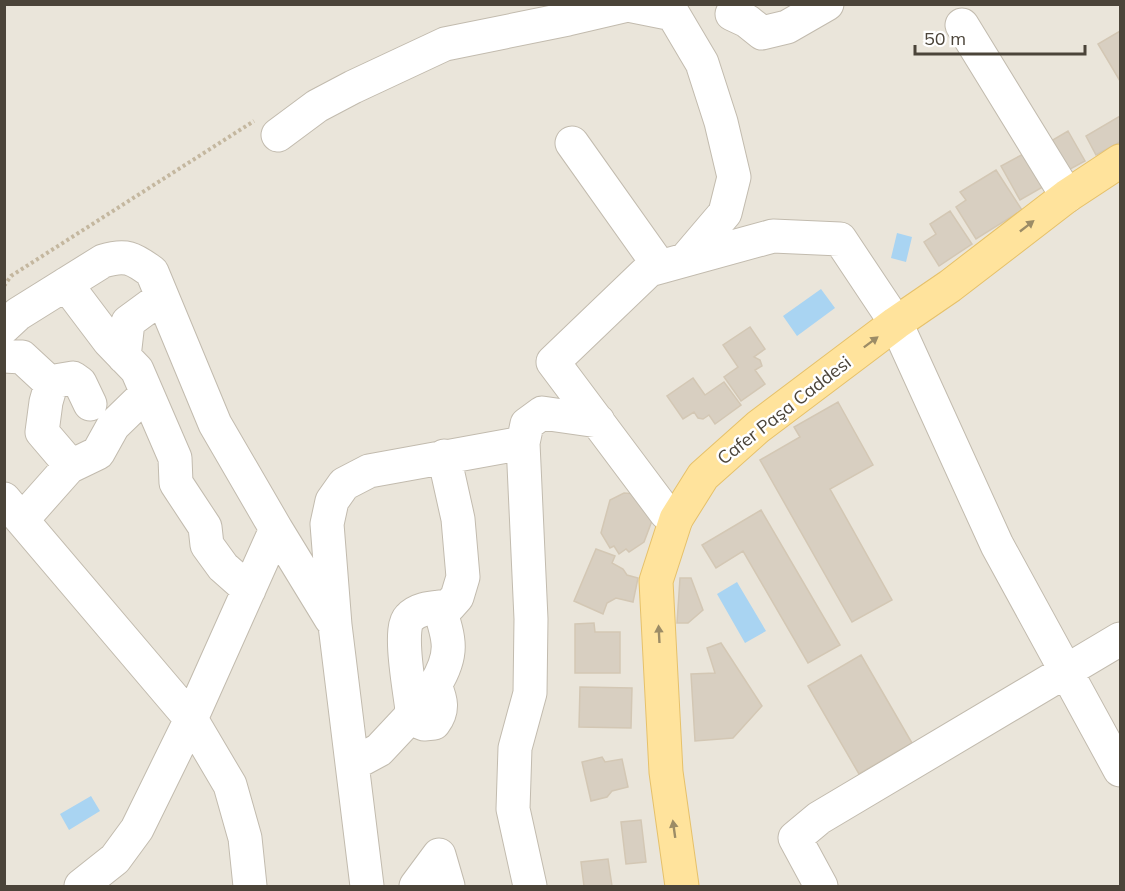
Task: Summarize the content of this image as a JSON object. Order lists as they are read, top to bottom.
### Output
{
  "streets": {
    "main road": ["Cafer Paşa Caddesi"]
  },
  "one_way": ["Cafer Paşa Caddesi"],
  "scale_bar": "50 m"
}
